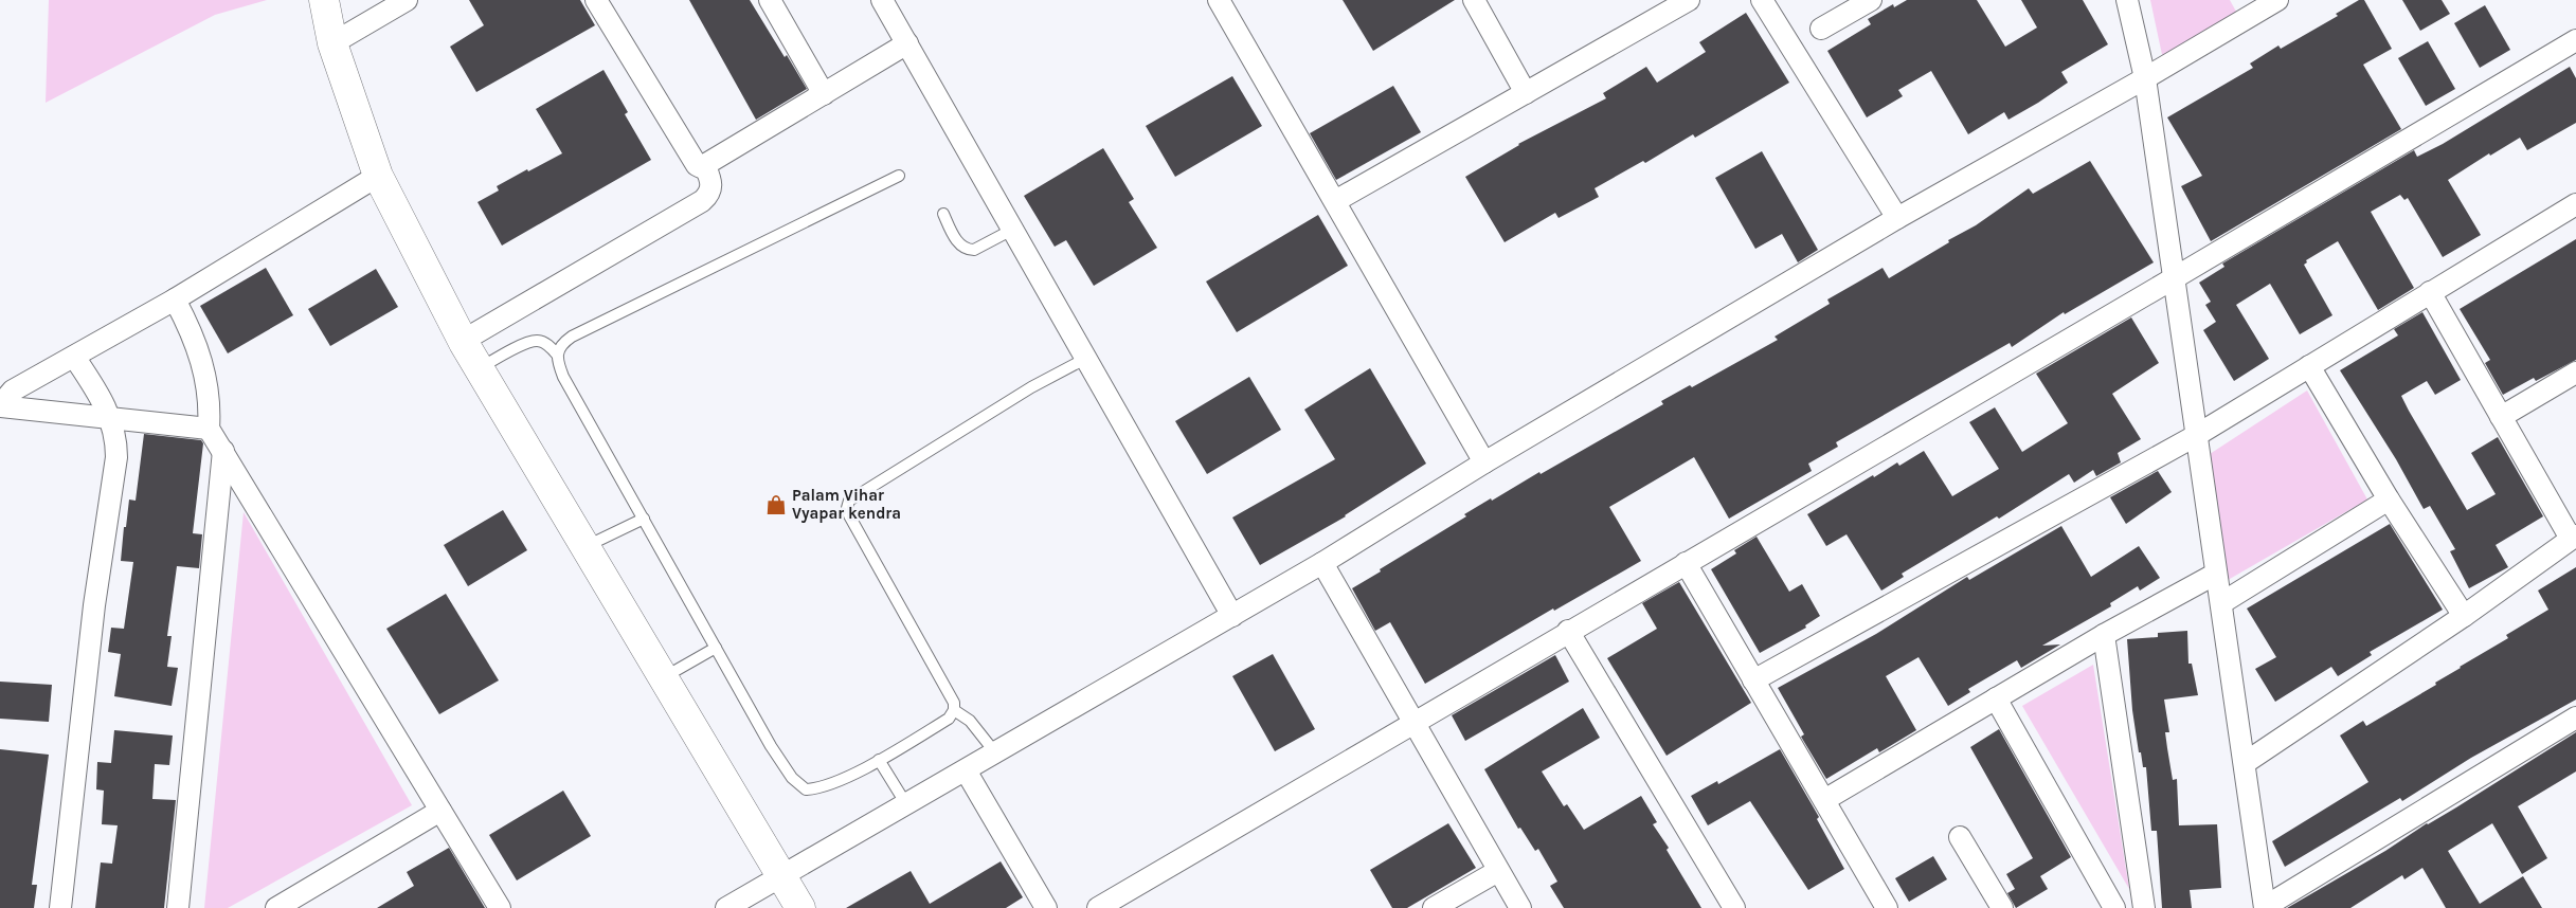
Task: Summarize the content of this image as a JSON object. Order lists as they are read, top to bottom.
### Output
{
  "places": {
    "shop": ["Palam Vihar Vyapar kendra"]
  }
}
